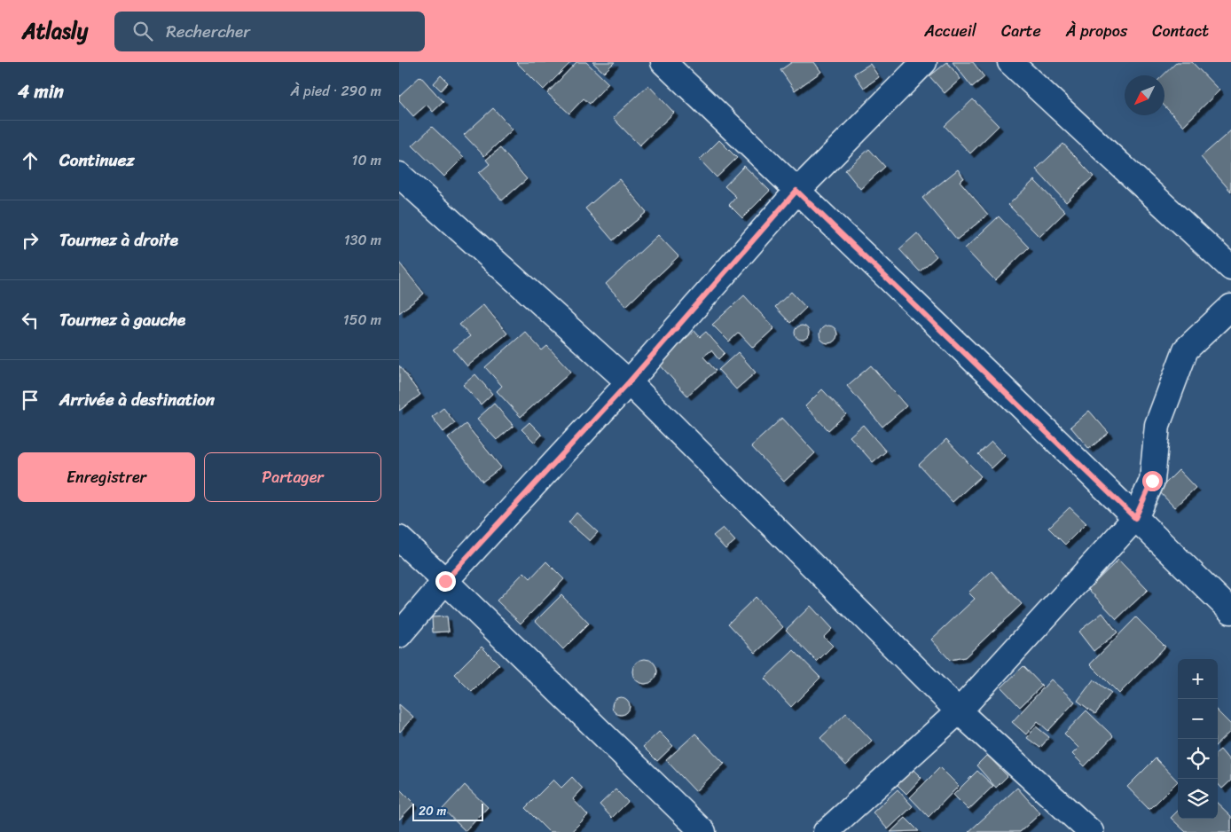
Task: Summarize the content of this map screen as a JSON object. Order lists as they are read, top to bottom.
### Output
{
  "scale_bar": "20 m",
  "north": "bottom left",
  "page": {
    "header": "Atlasly",
    "search": "Rechercher",
    "nav": [
      "Accueil",
      "Carte",
      "À propos",
      "Contact"
    ],
    "heading": ["4 min", "À pied · 290 m"],
    "list": [
      ["Continuez", "10 m"],
      ["Tournez à droite", "130 m"],
      ["Tournez à gauche", "150 m"],
      "Arrivée à destination"
    ],
    "buttons": ["Enregistrer", "Partager"],
    "map_buttons": ["+", "−"],
    "scale": "20 m"
  }
}
